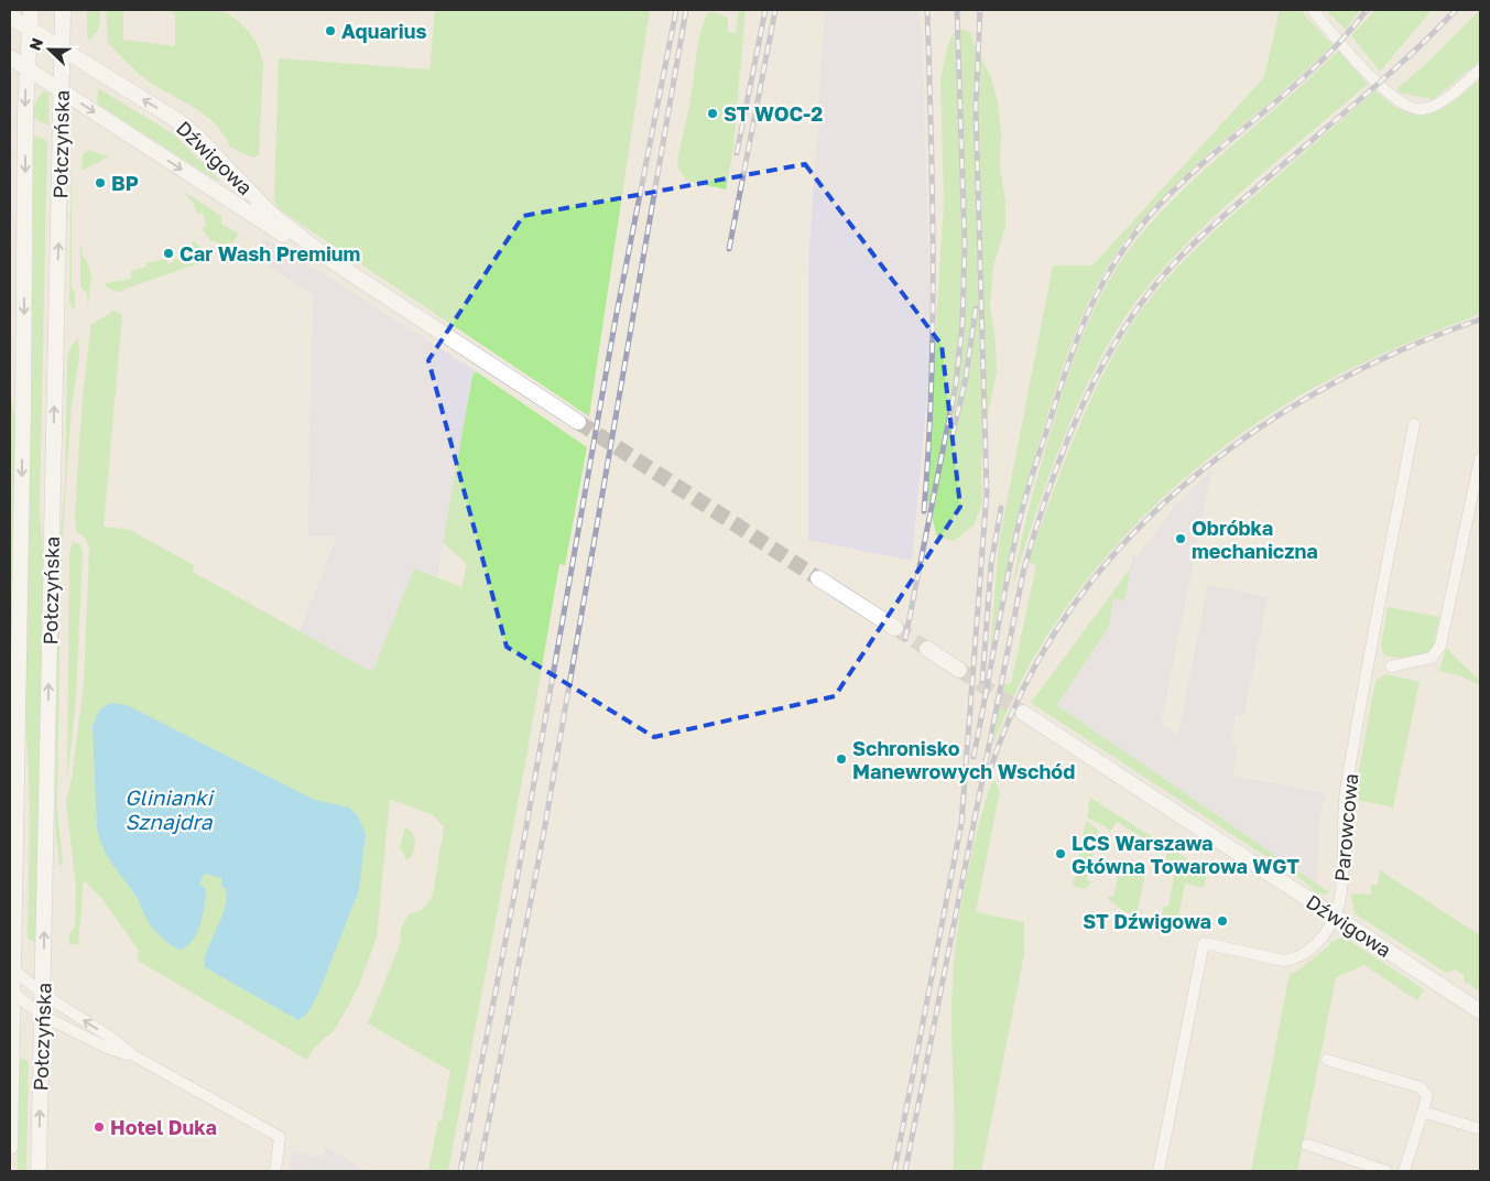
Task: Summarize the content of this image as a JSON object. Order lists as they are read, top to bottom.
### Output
{
  "streets": {
    "main road": ["Połczyńska", "Dźwigowa"],
    "street": ["Parowcowa"]
  },
  "crossings": [
    ["Połczyńska", "Dźwigowa"],
    ["Dźwigowa", "Parowcowa"]
  ],
  "water": ["Glinianki Sznajdra"],
  "places": [
    "Aquarius",
    "ST WOC-2",
    "BP",
    "Car Wash Premium",
    "Obróbka mechaniczna",
    "Schronisko Manewrowych Wschód",
    "LCS Warszawa Główna Towarowa WGT",
    "ST Dźwigowa",
    "Hotel Duka"
  ],
  "north": "left"
}
